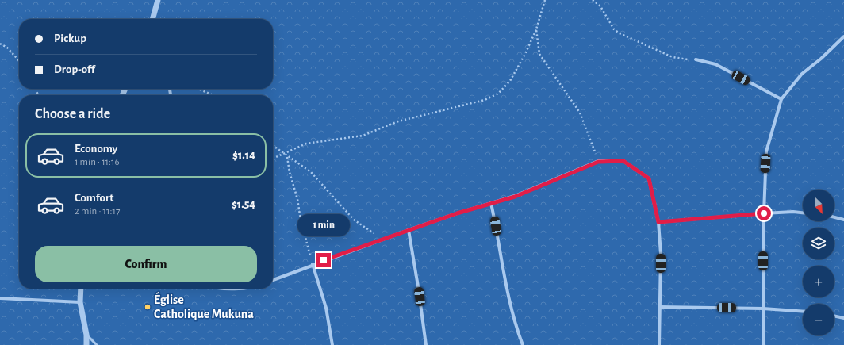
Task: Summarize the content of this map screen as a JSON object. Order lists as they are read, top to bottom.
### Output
{
  "places": ["Église Catholique Mukuna"],
  "north": "bottom right",
  "page": {
    "banner": ["Pickup", "Drop-off"],
    "heading": "Choose a ride",
    "list": [
      {
        "name": "Economy",
        "note": "1 min · 11:16",
        "value": "$1.14"
      },
      {
        "name": "Comfort",
        "note": "2 min · 11:17",
        "value": "$1.54"
      }
    ],
    "map_buttons": ["+", "−"],
    "bubble": "1 min",
    "buttons": "Confirm"
  }
}
